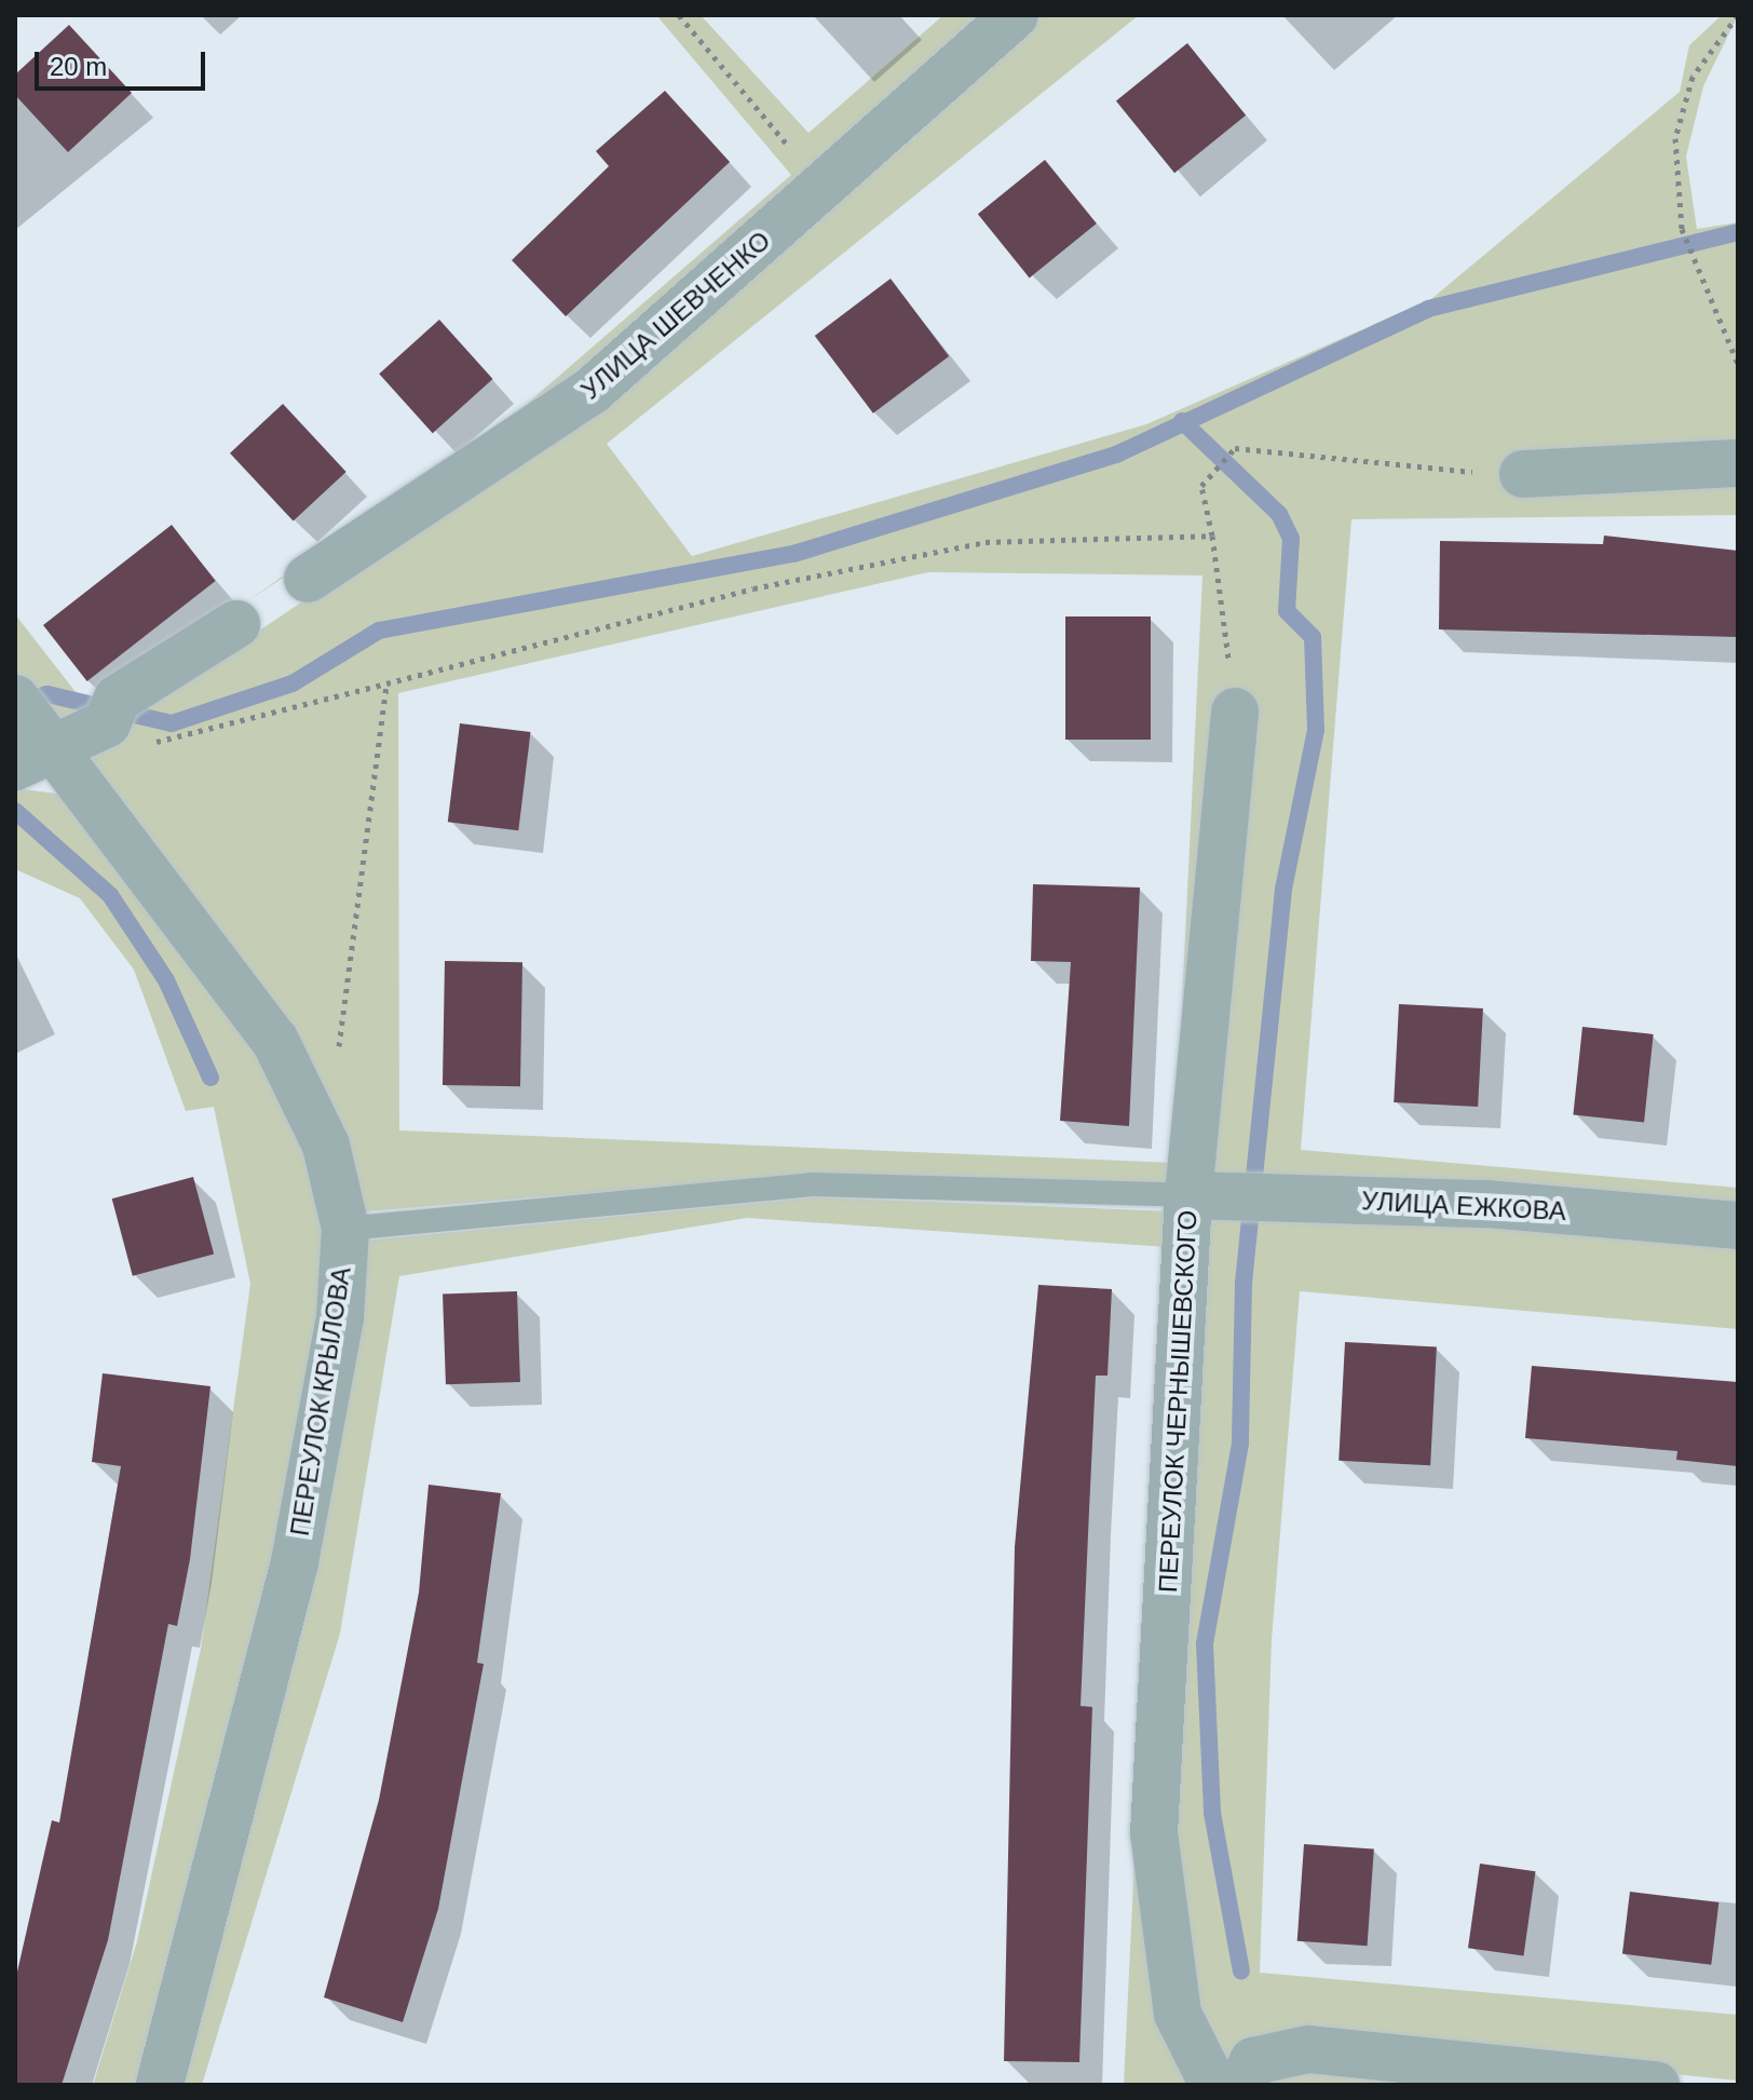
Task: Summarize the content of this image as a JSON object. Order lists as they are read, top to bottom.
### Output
{
  "streets": {
    "street": [
      "УЛИЦА ШЕВЧЕНКО",
      "УЛИЦА ЕЖКОВА",
      "ПЕРЕУЛОК КРЫЛОВА",
      "ПЕРЕУЛОК ЧЕРНЫШЕВСКОГО"
    ]
  },
  "crossings": [
    ["УЛИЦА ЕЖКОВА", "ПЕРЕУЛОК ЧЕРНЫШЕВСКОГО"]
  ],
  "scale_bar": "20 m"
}
